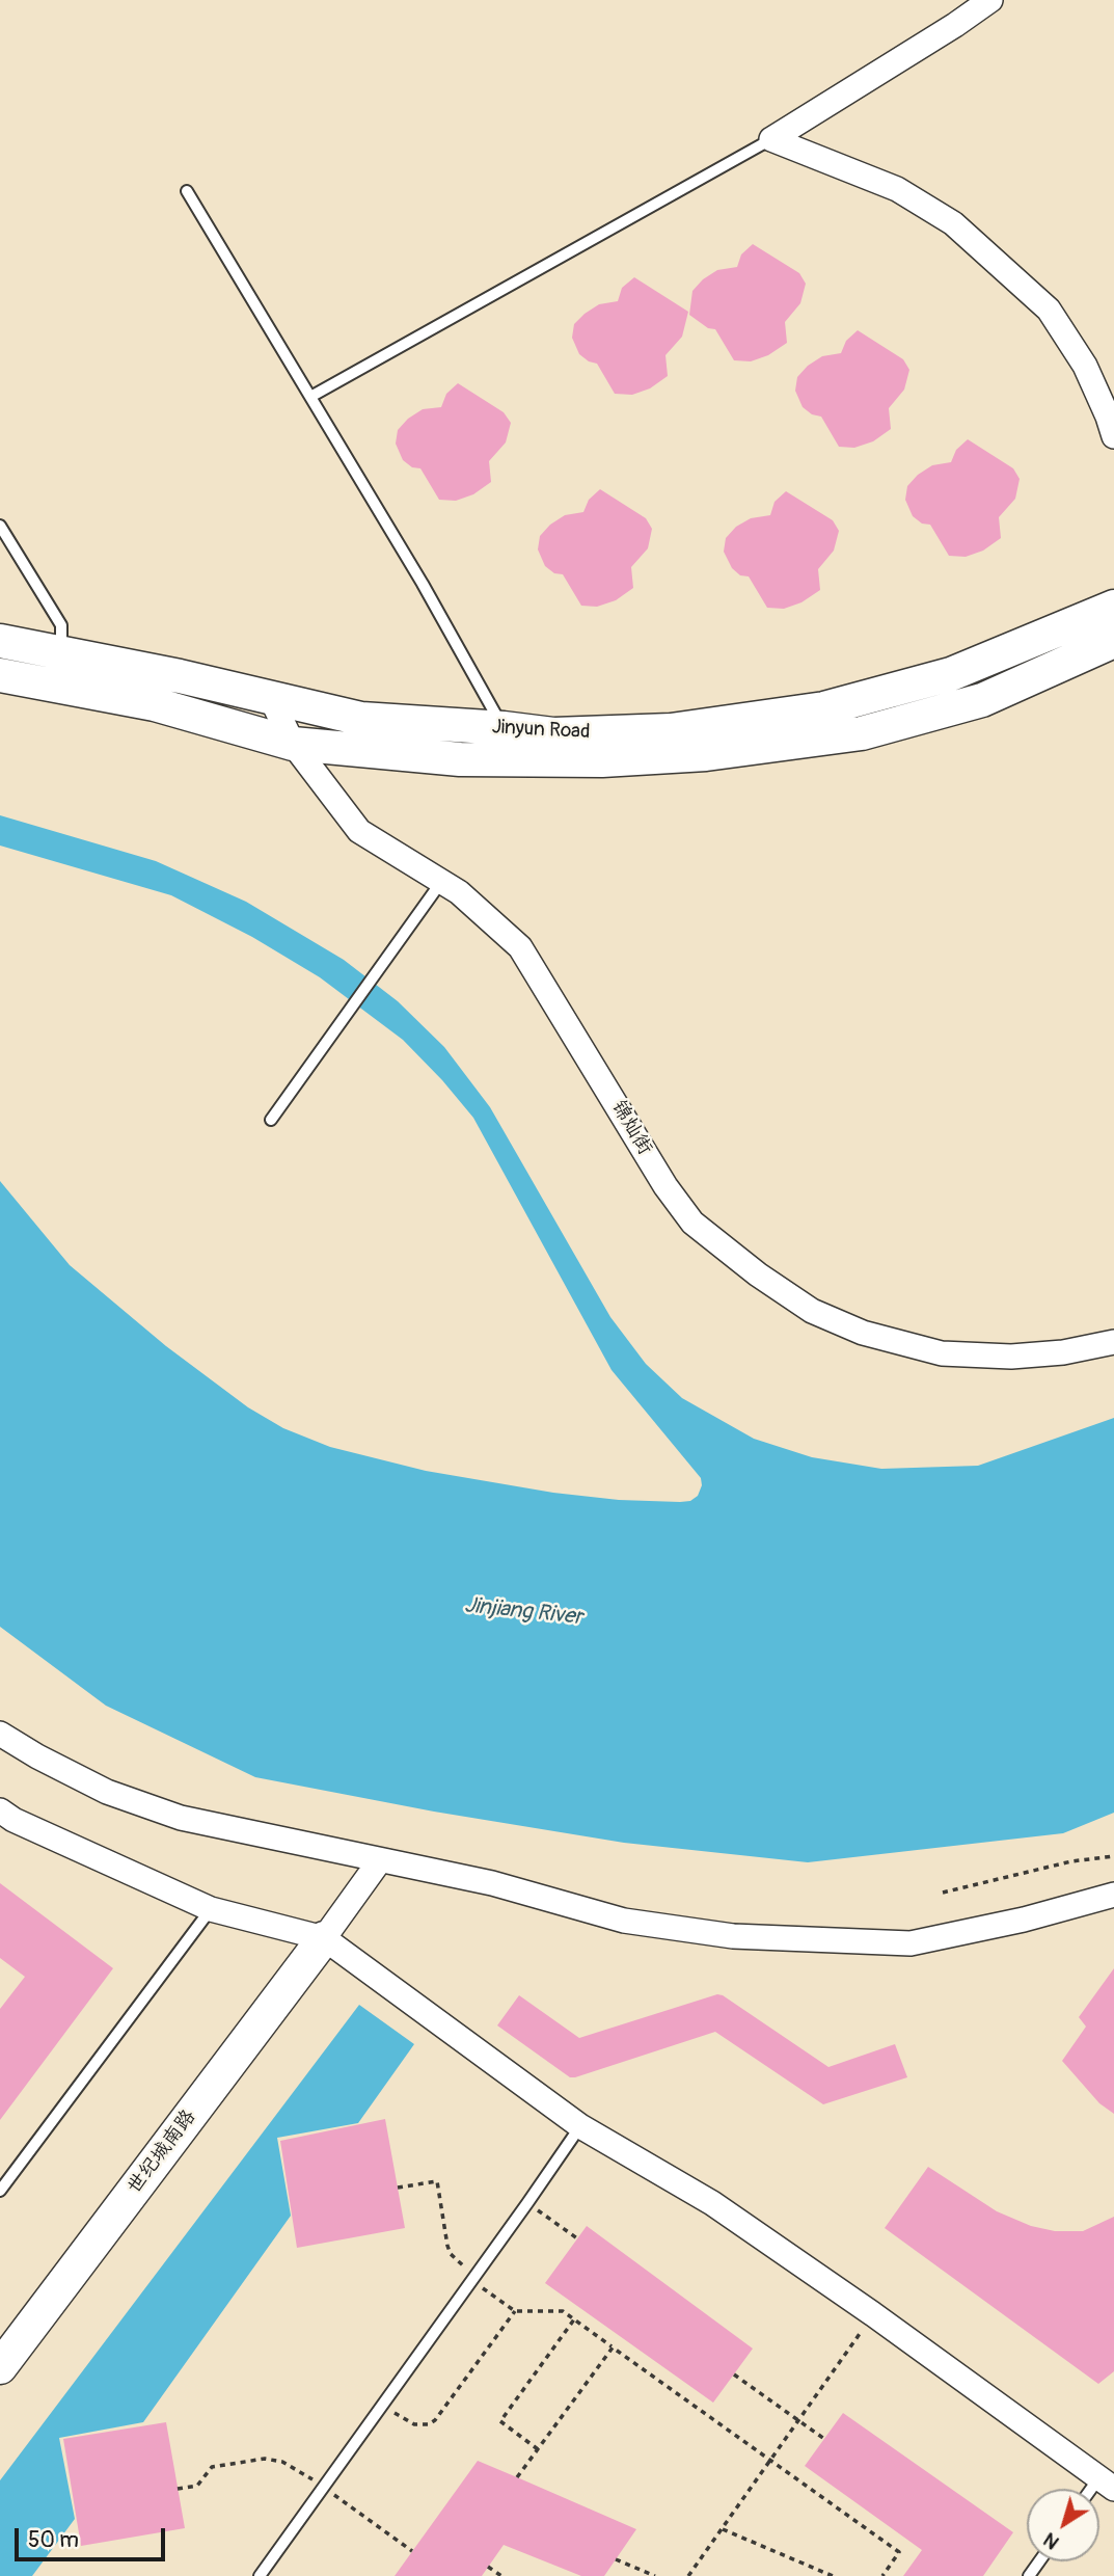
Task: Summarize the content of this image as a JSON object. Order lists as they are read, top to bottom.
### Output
{
  "streets": {
    "street": ["Jinyun Road", "锦灿街", "世纪城南路"]
  },
  "crossings": [
    ["Jinyun Road", "锦灿街"]
  ],
  "water": ["Jinjiang River"],
  "scale_bar": "50 m",
  "north": "bottom left"
}
